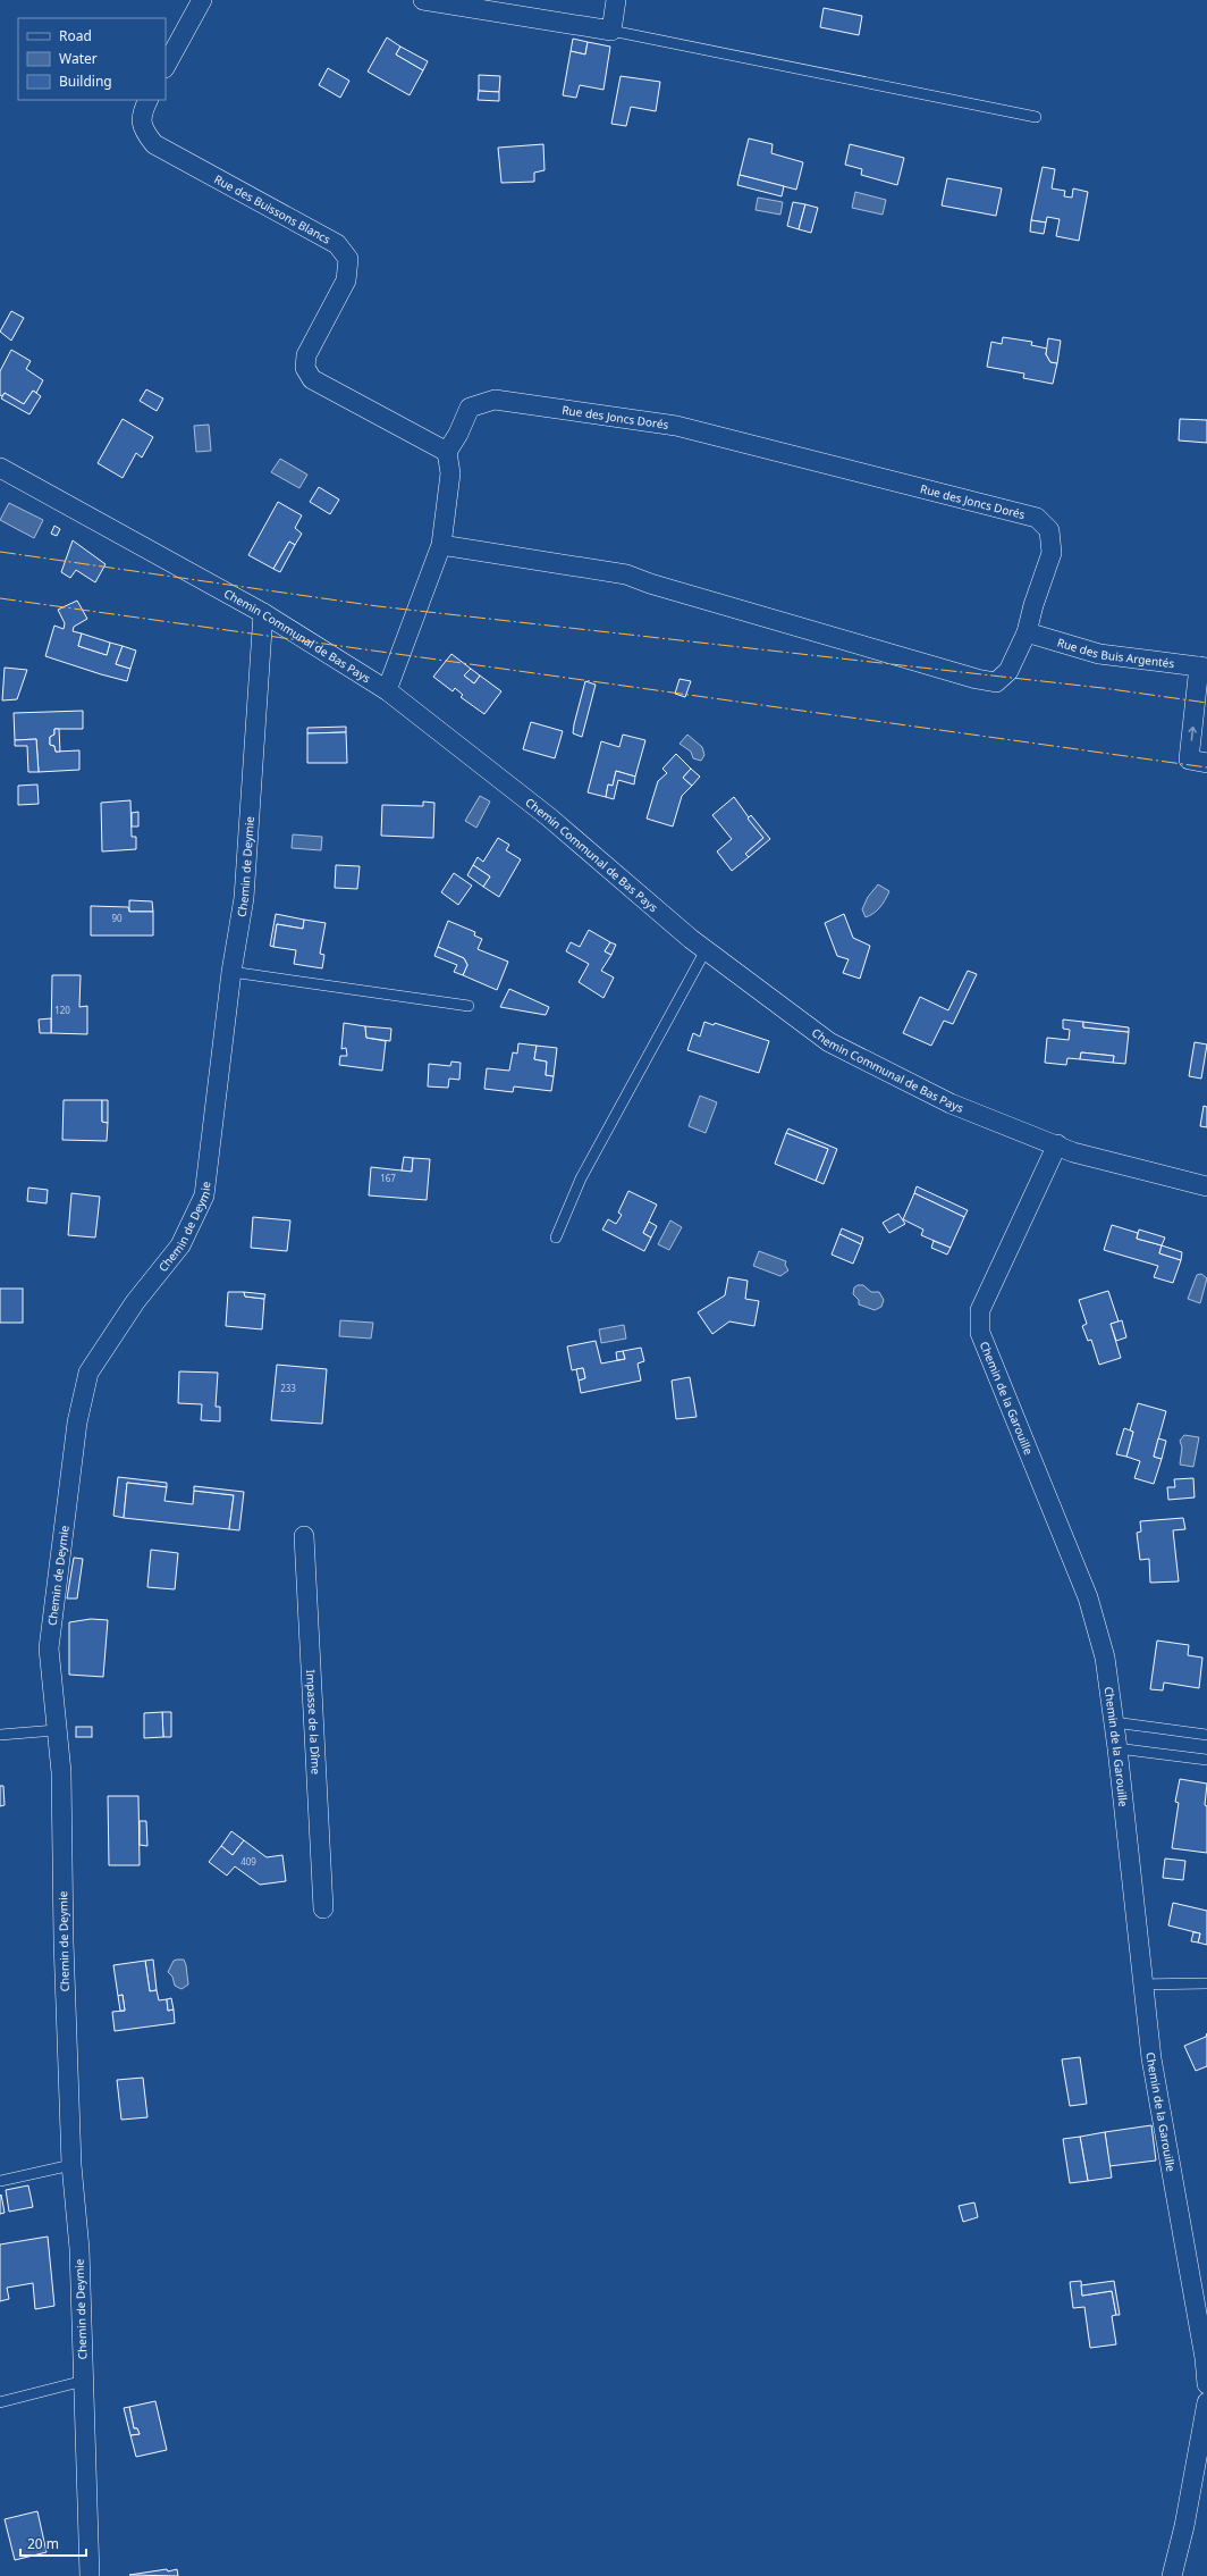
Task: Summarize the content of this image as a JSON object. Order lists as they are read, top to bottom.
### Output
{
  "streets": {
    "street": [
      "Rue des Buissons Blancs",
      "Rue des Joncs Dorés",
      "Chemin Communal de Bas Pays",
      "Rue des Buis Argentés",
      "Chemin de Deymie",
      "Chemin de la Garouille",
      "Impasse de la Dîme"
    ]
  },
  "crossings": [
    ["Rue des Buissons Blancs", "Rue des Joncs Dorés"],
    ["Rue des Joncs Dorés", "Rue des Buis Argentés"],
    ["Chemin Communal de Bas Pays", "Chemin de Deymie"],
    ["Chemin Communal de Bas Pays", "Chemin de la Garouille"]
  ],
  "house_numbers": [
    "90",
    "120",
    "167",
    "233",
    "409"
  ],
  "legend": ["Road", "Water", "Building"],
  "scale_bar": "20 m"
}
